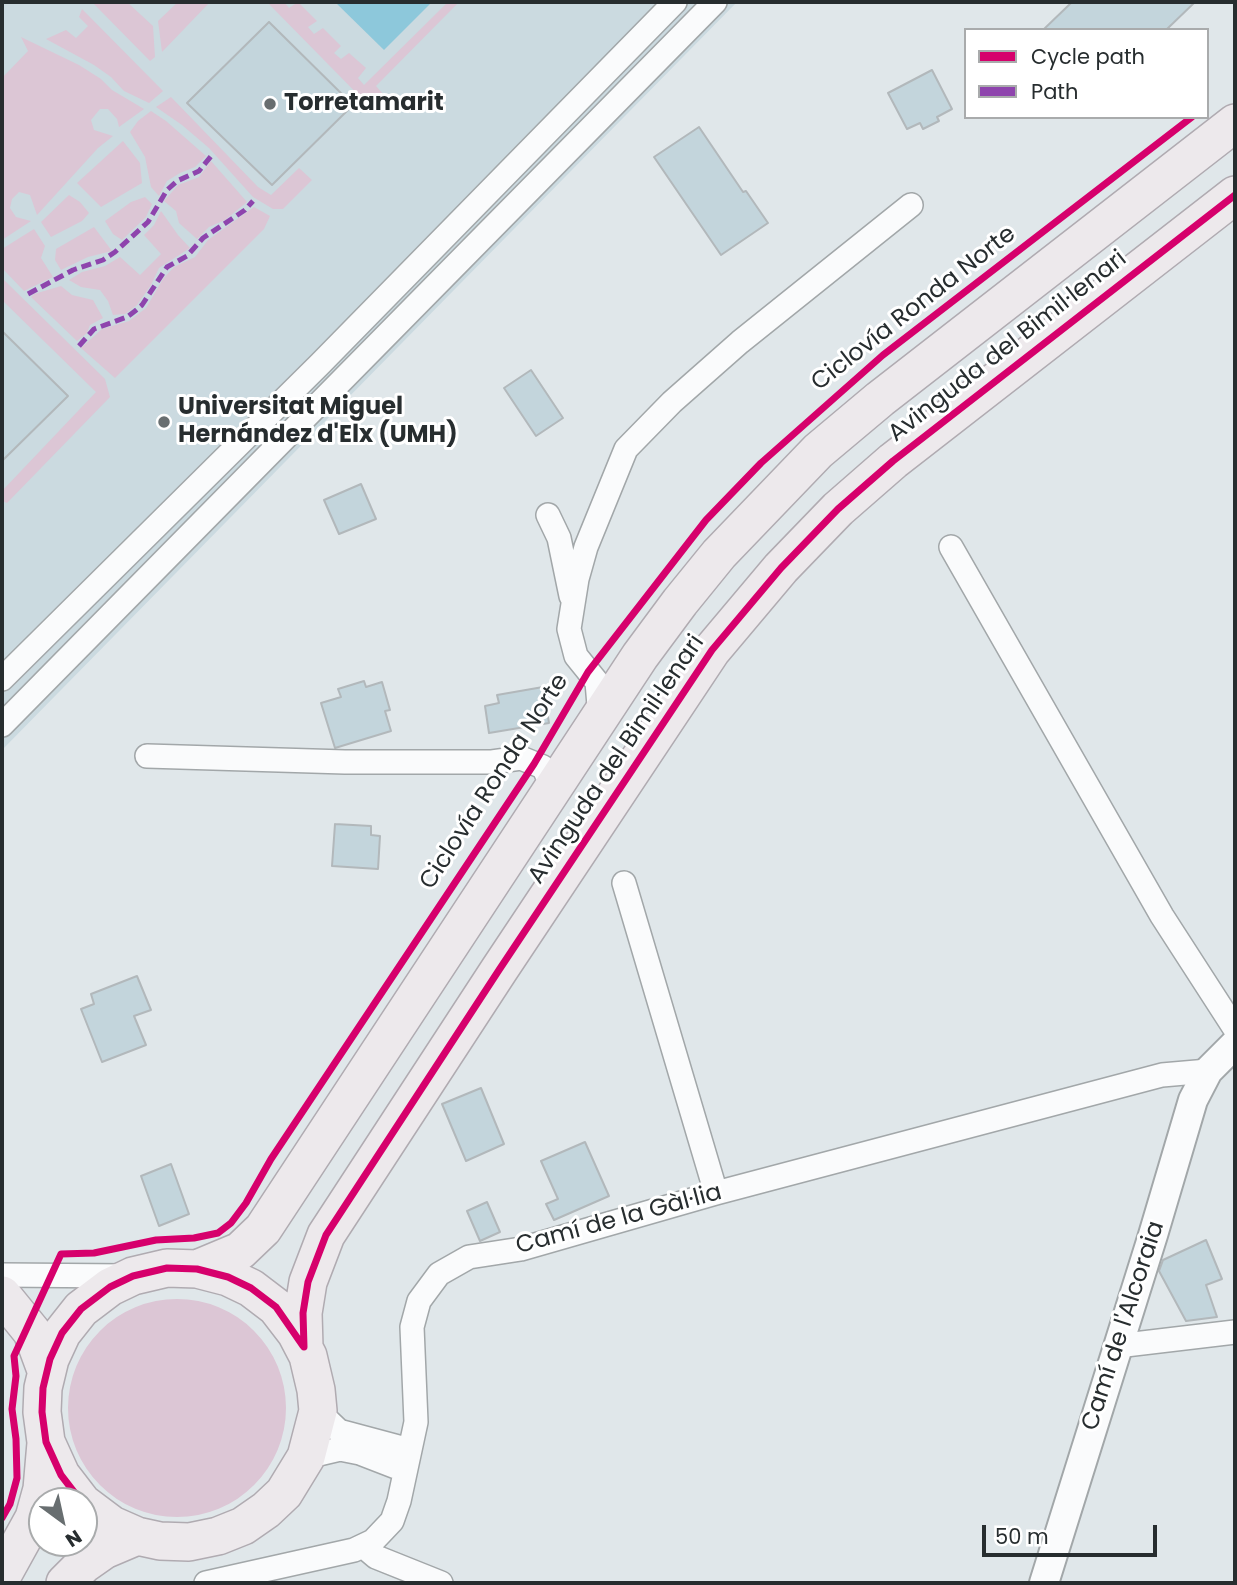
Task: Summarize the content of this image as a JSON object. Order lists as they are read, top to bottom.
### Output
{
  "streets": {
    "main road": ["Avinguda del Bimil·lenari"],
    "street": ["Camí de la Gàl·lia", "Camí de l'Alcoraia"],
    "cycle path": ["Ciclovía Ronda Norte"]
  },
  "crossings": [
    ["Camí de la Gàl·lia", "Camí de l'Alcoraia"]
  ],
  "places": ["Torretamarit", "Universitat Miguel Hernández d'Elx (UMH)"],
  "legend": ["Cycle path", "Path"],
  "scale_bar": "50 m",
  "north": "bottom right"
}
